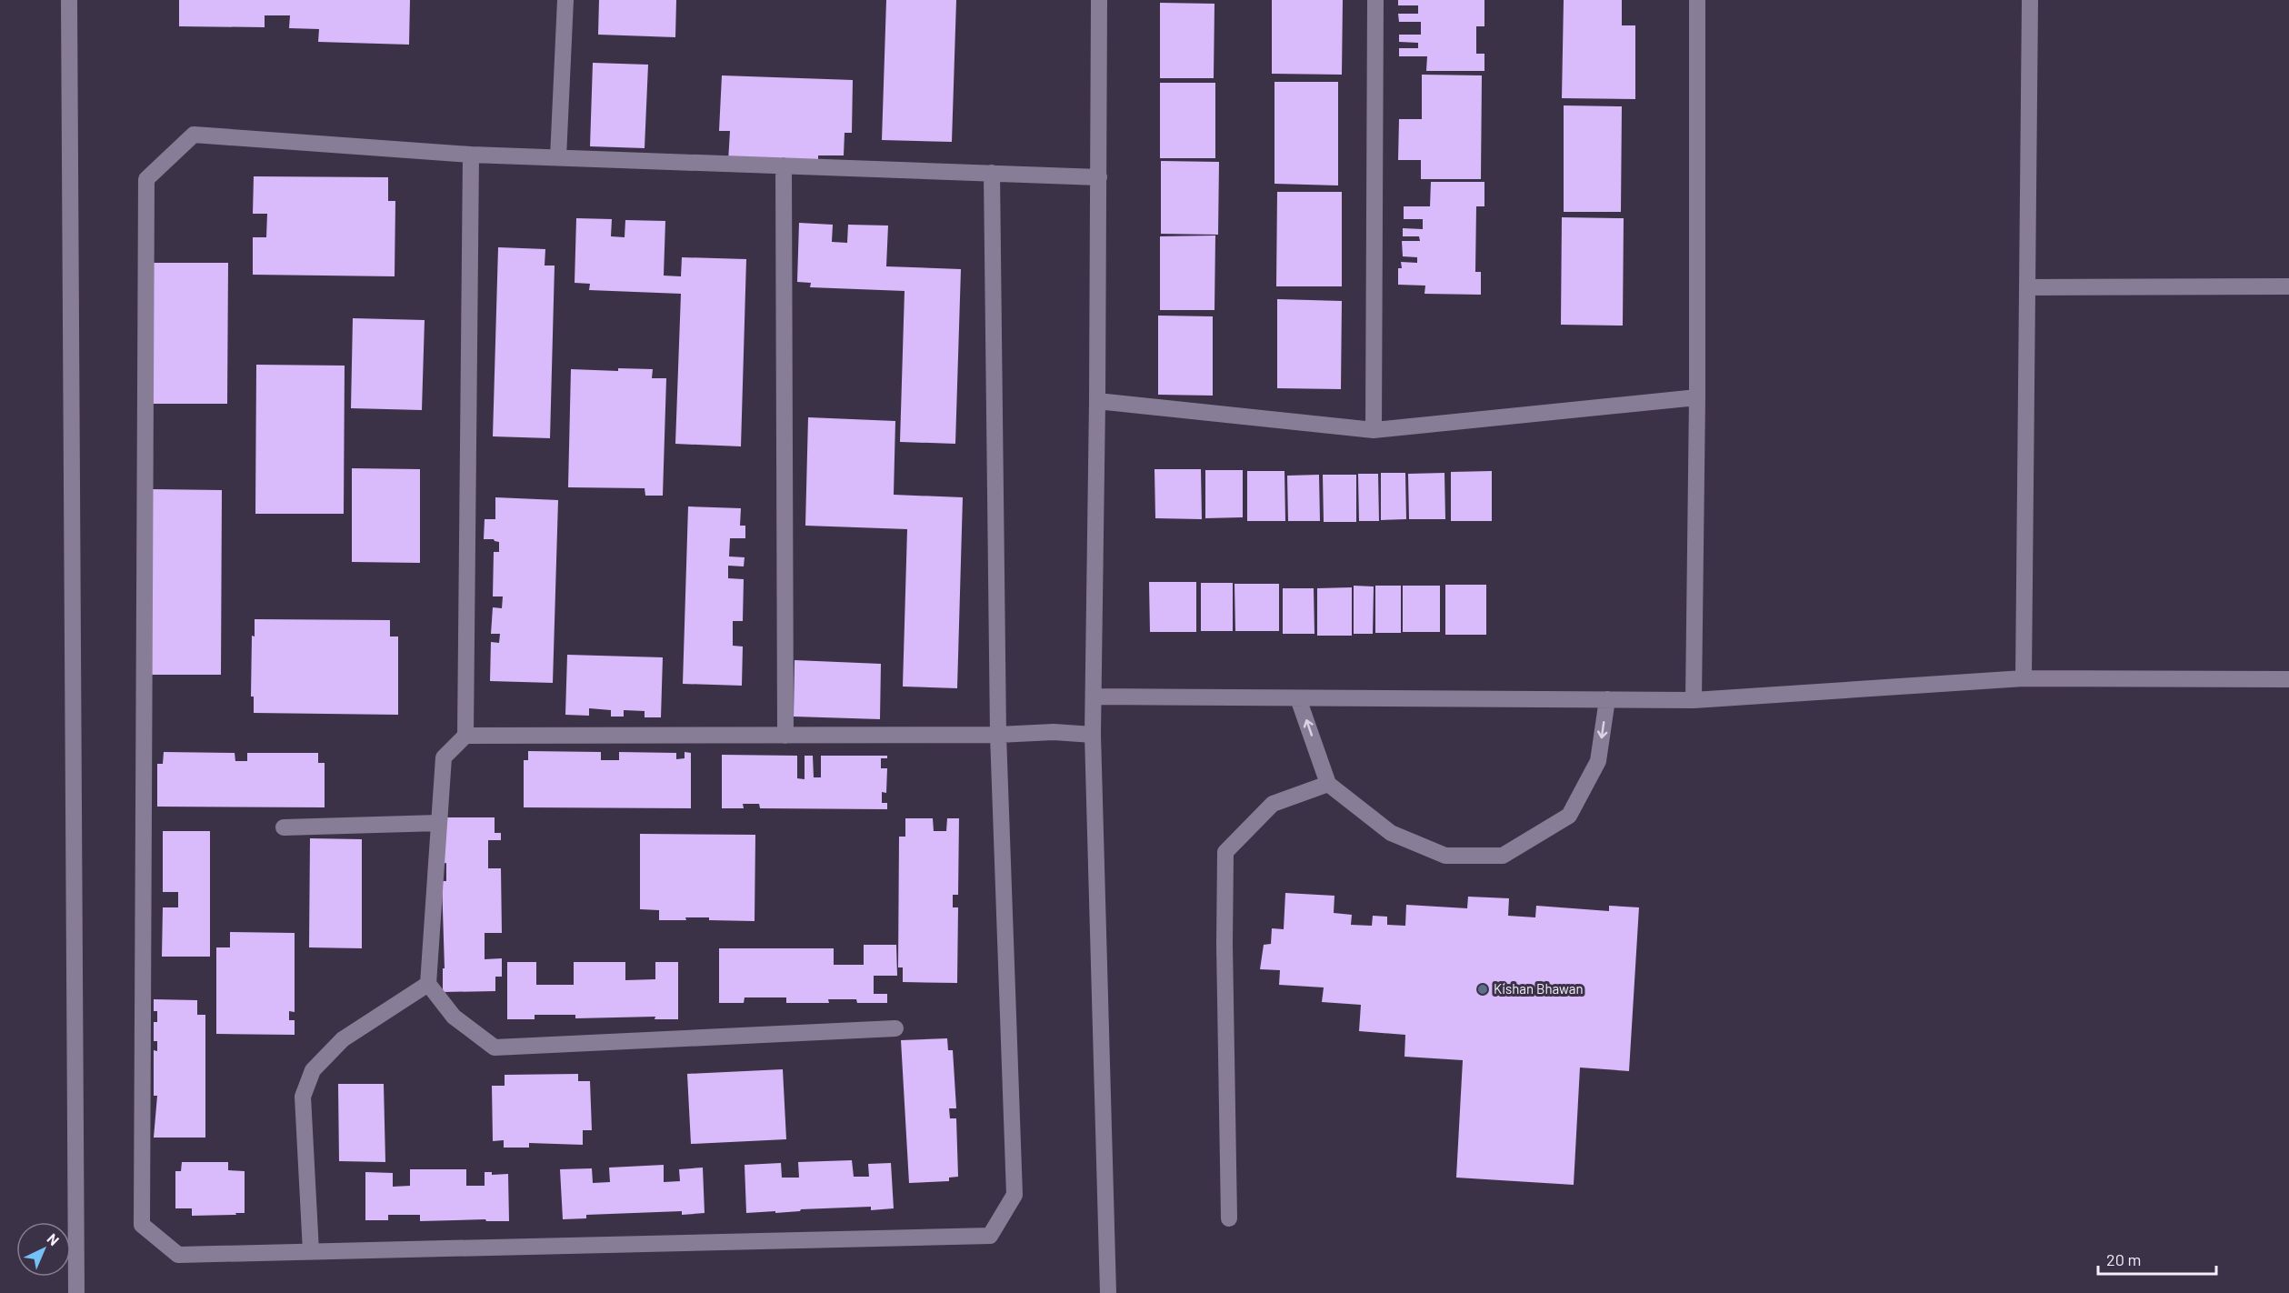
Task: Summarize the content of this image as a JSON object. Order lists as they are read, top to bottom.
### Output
{
  "places": ["Kishan Bhawan"],
  "scale_bar": "20 m",
  "north": "top right"
}
